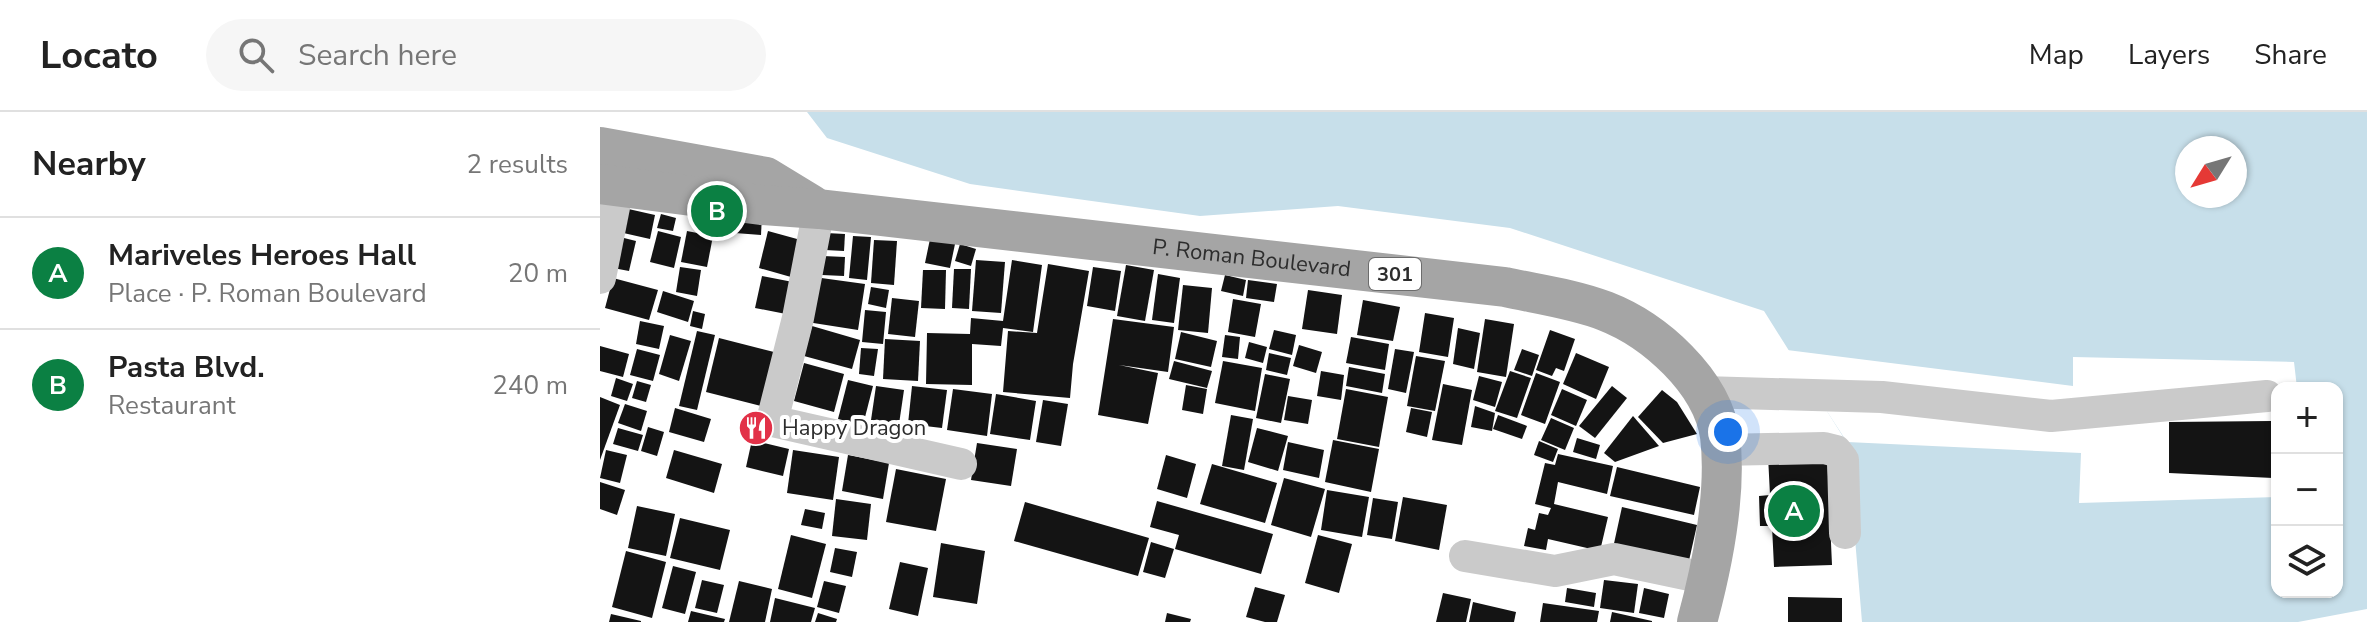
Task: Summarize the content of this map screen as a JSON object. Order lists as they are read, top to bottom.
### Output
{
  "streets": {
    "main road": ["P. Roman Boulevard", "301"]
  },
  "places": {
    "restaurant": ["Happy Dragon"]
  },
  "north": "bottom left",
  "page": {
    "header": "Locato",
    "search": "Search here",
    "nav": ["Map", "Layers", "Share"],
    "heading": ["Nearby", "2 results"],
    "pins": ["B", "A"],
    "list": [
      {
        "mark": "A",
        "name": "Mariveles Heroes Hall",
        "note": "Place · P. Roman Boulevard",
        "value": "20 m"
      },
      {
        "mark": "B",
        "name": "Pasta Blvd.",
        "note": "Restaurant",
        "value": "240 m"
      }
    ],
    "map_buttons": ["+", "−"]
  }
}
